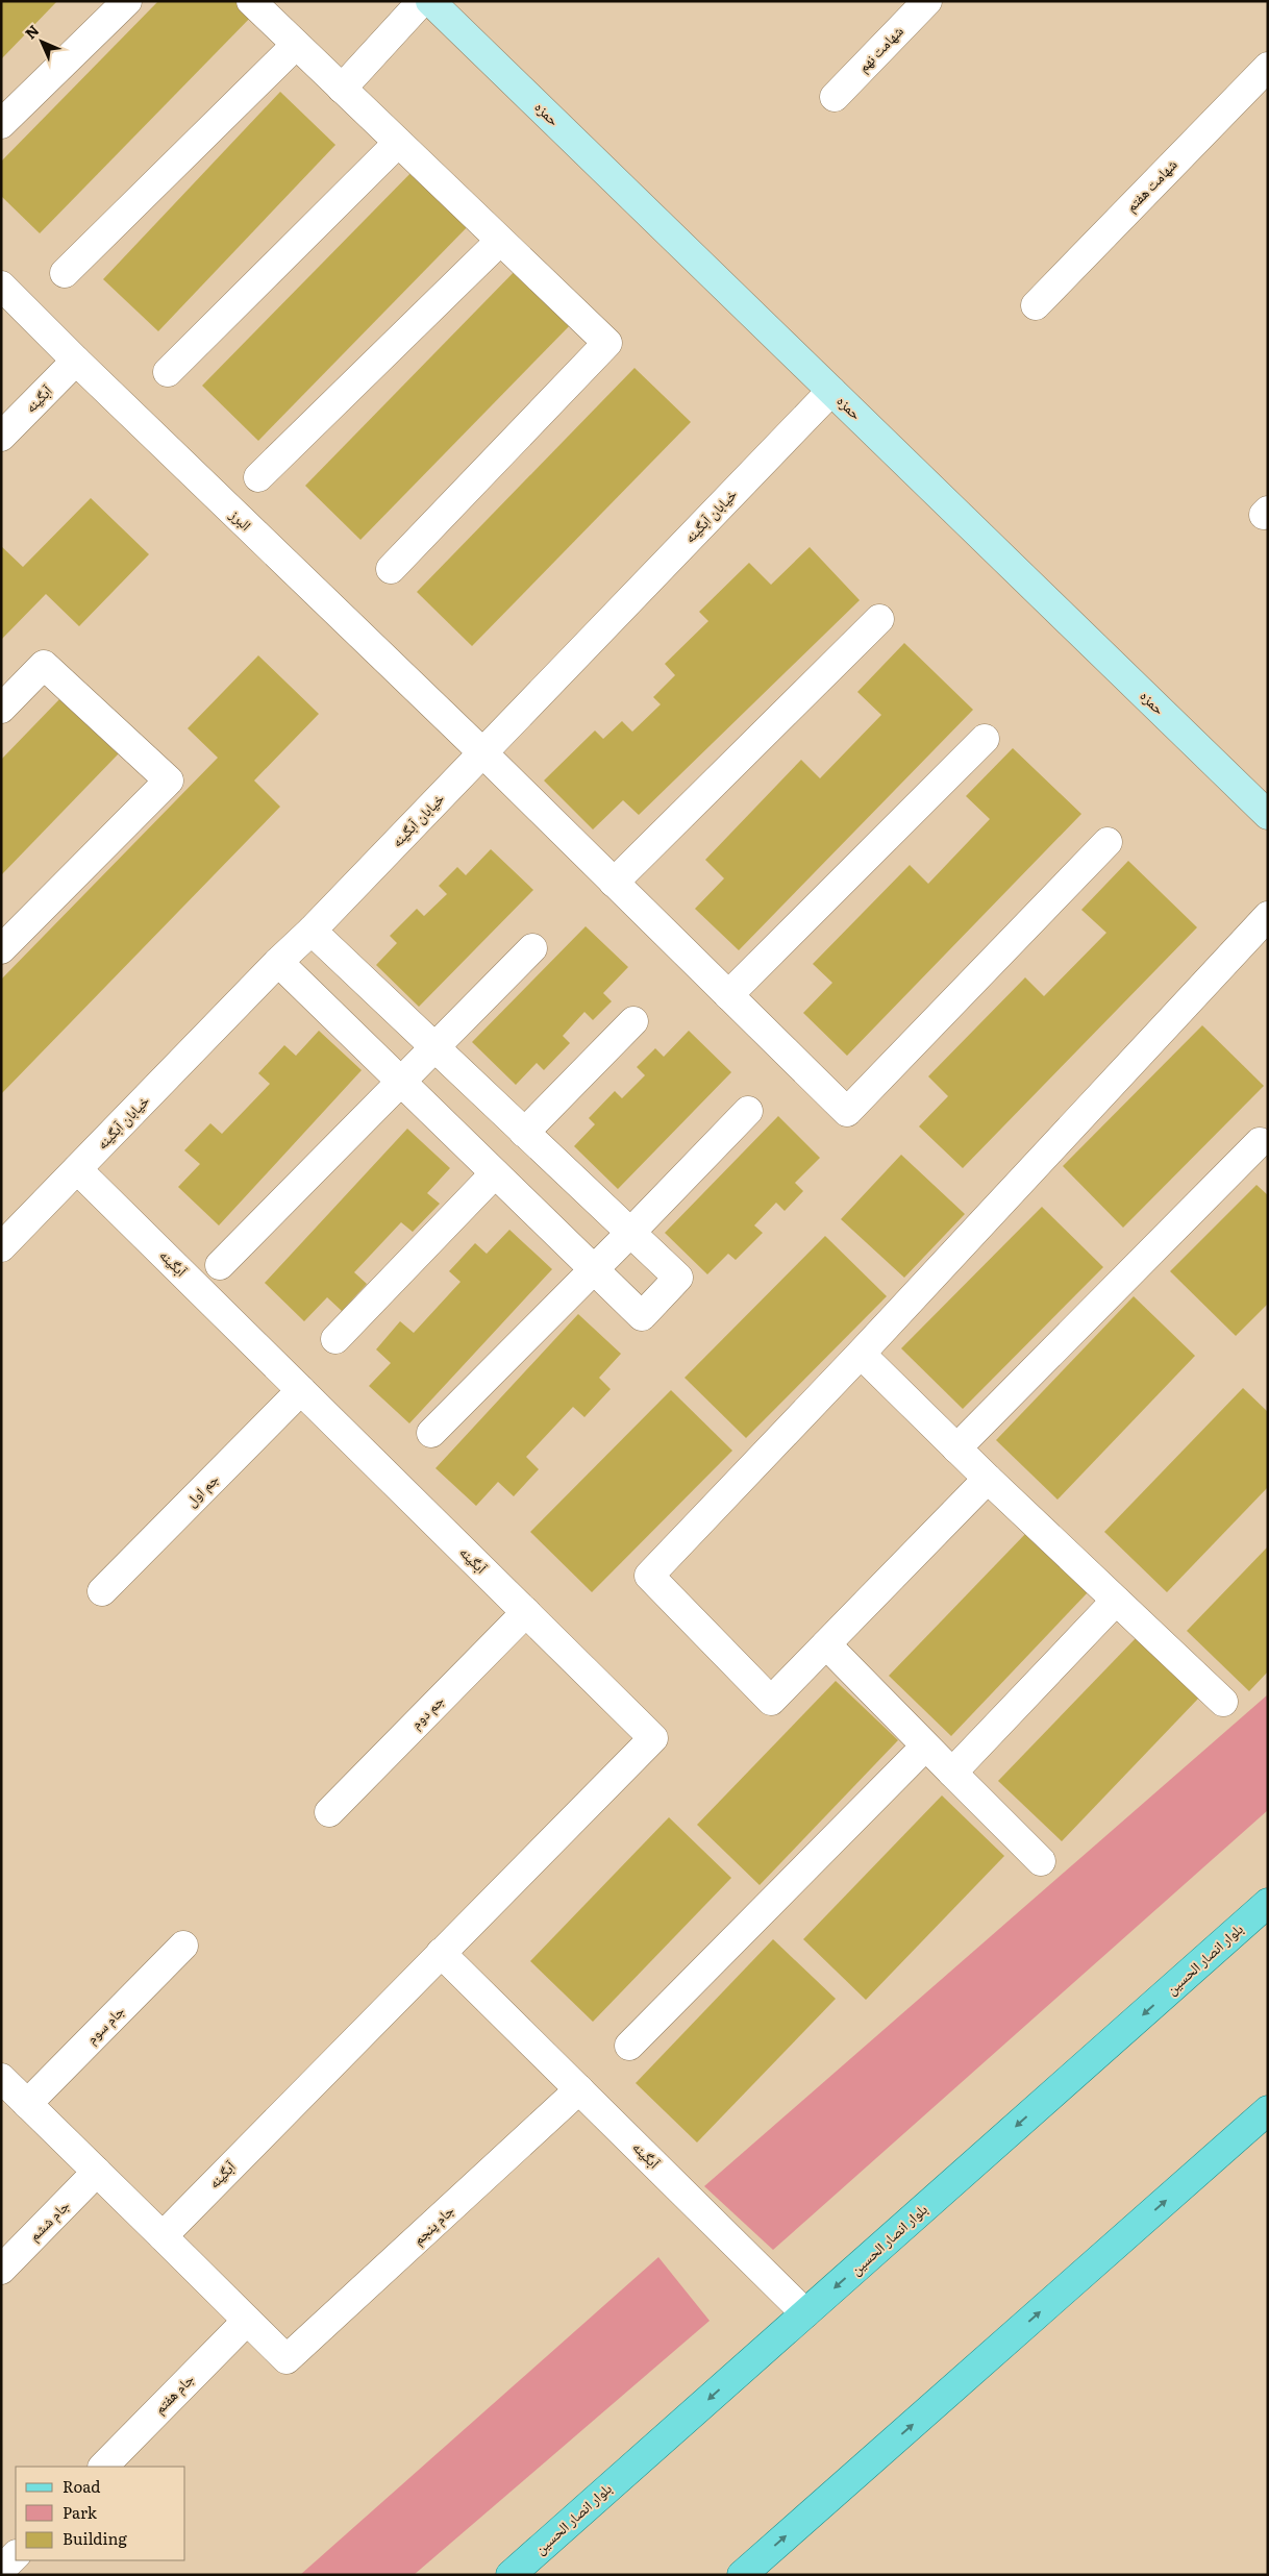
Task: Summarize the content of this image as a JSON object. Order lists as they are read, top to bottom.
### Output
{
  "streets": {
    "main road": ["حمزه", "بلوار انصار الحسین"],
    "street": [
      "شهامت نهم",
      "شهامت هفتم",
      "آبگینه",
      "خیابان آبگینه",
      "البرز",
      "جم اول",
      "جم دوم",
      "جام سوم",
      "جام ششم",
      "جام پنجم",
      "جام هفتم"
    ]
  },
  "crossings": [
    ["حمزه", "خیابان آبگینه"],
    ["آبگینه", "خیابان آبگینه"],
    ["آبگینه", "البرز"],
    ["آبگینه", "جم اول"],
    ["آبگینه", "جم دوم"],
    ["آبگینه", "بلوار انصار الحسین"],
    ["آبگینه", "جام پنجم"],
    ["خیابان آبگینه", "البرز"],
    ["جام پنجم", "جام هفتم"]
  ],
  "legend": ["Road", "Park", "Building"],
  "north": "top left"
}
